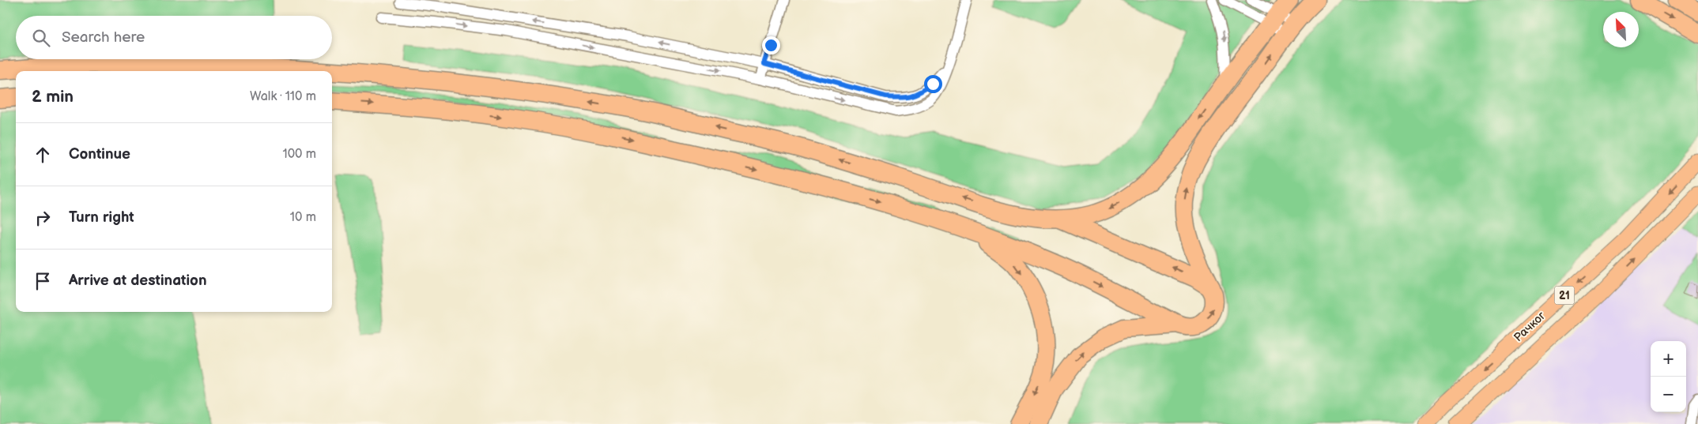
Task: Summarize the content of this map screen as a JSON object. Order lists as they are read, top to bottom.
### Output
{
  "streets": {
    "main road": ["21", "Рачког"]
  },
  "north": "top left",
  "page": {
    "search": "Search here",
    "heading": ["2 min", "Walk · 110 m"],
    "list": [
      ["Continue", "100 m"],
      ["Turn right", "10 m"],
      "Arrive at destination"
    ],
    "map_buttons": ["+", "−"]
  }
}
